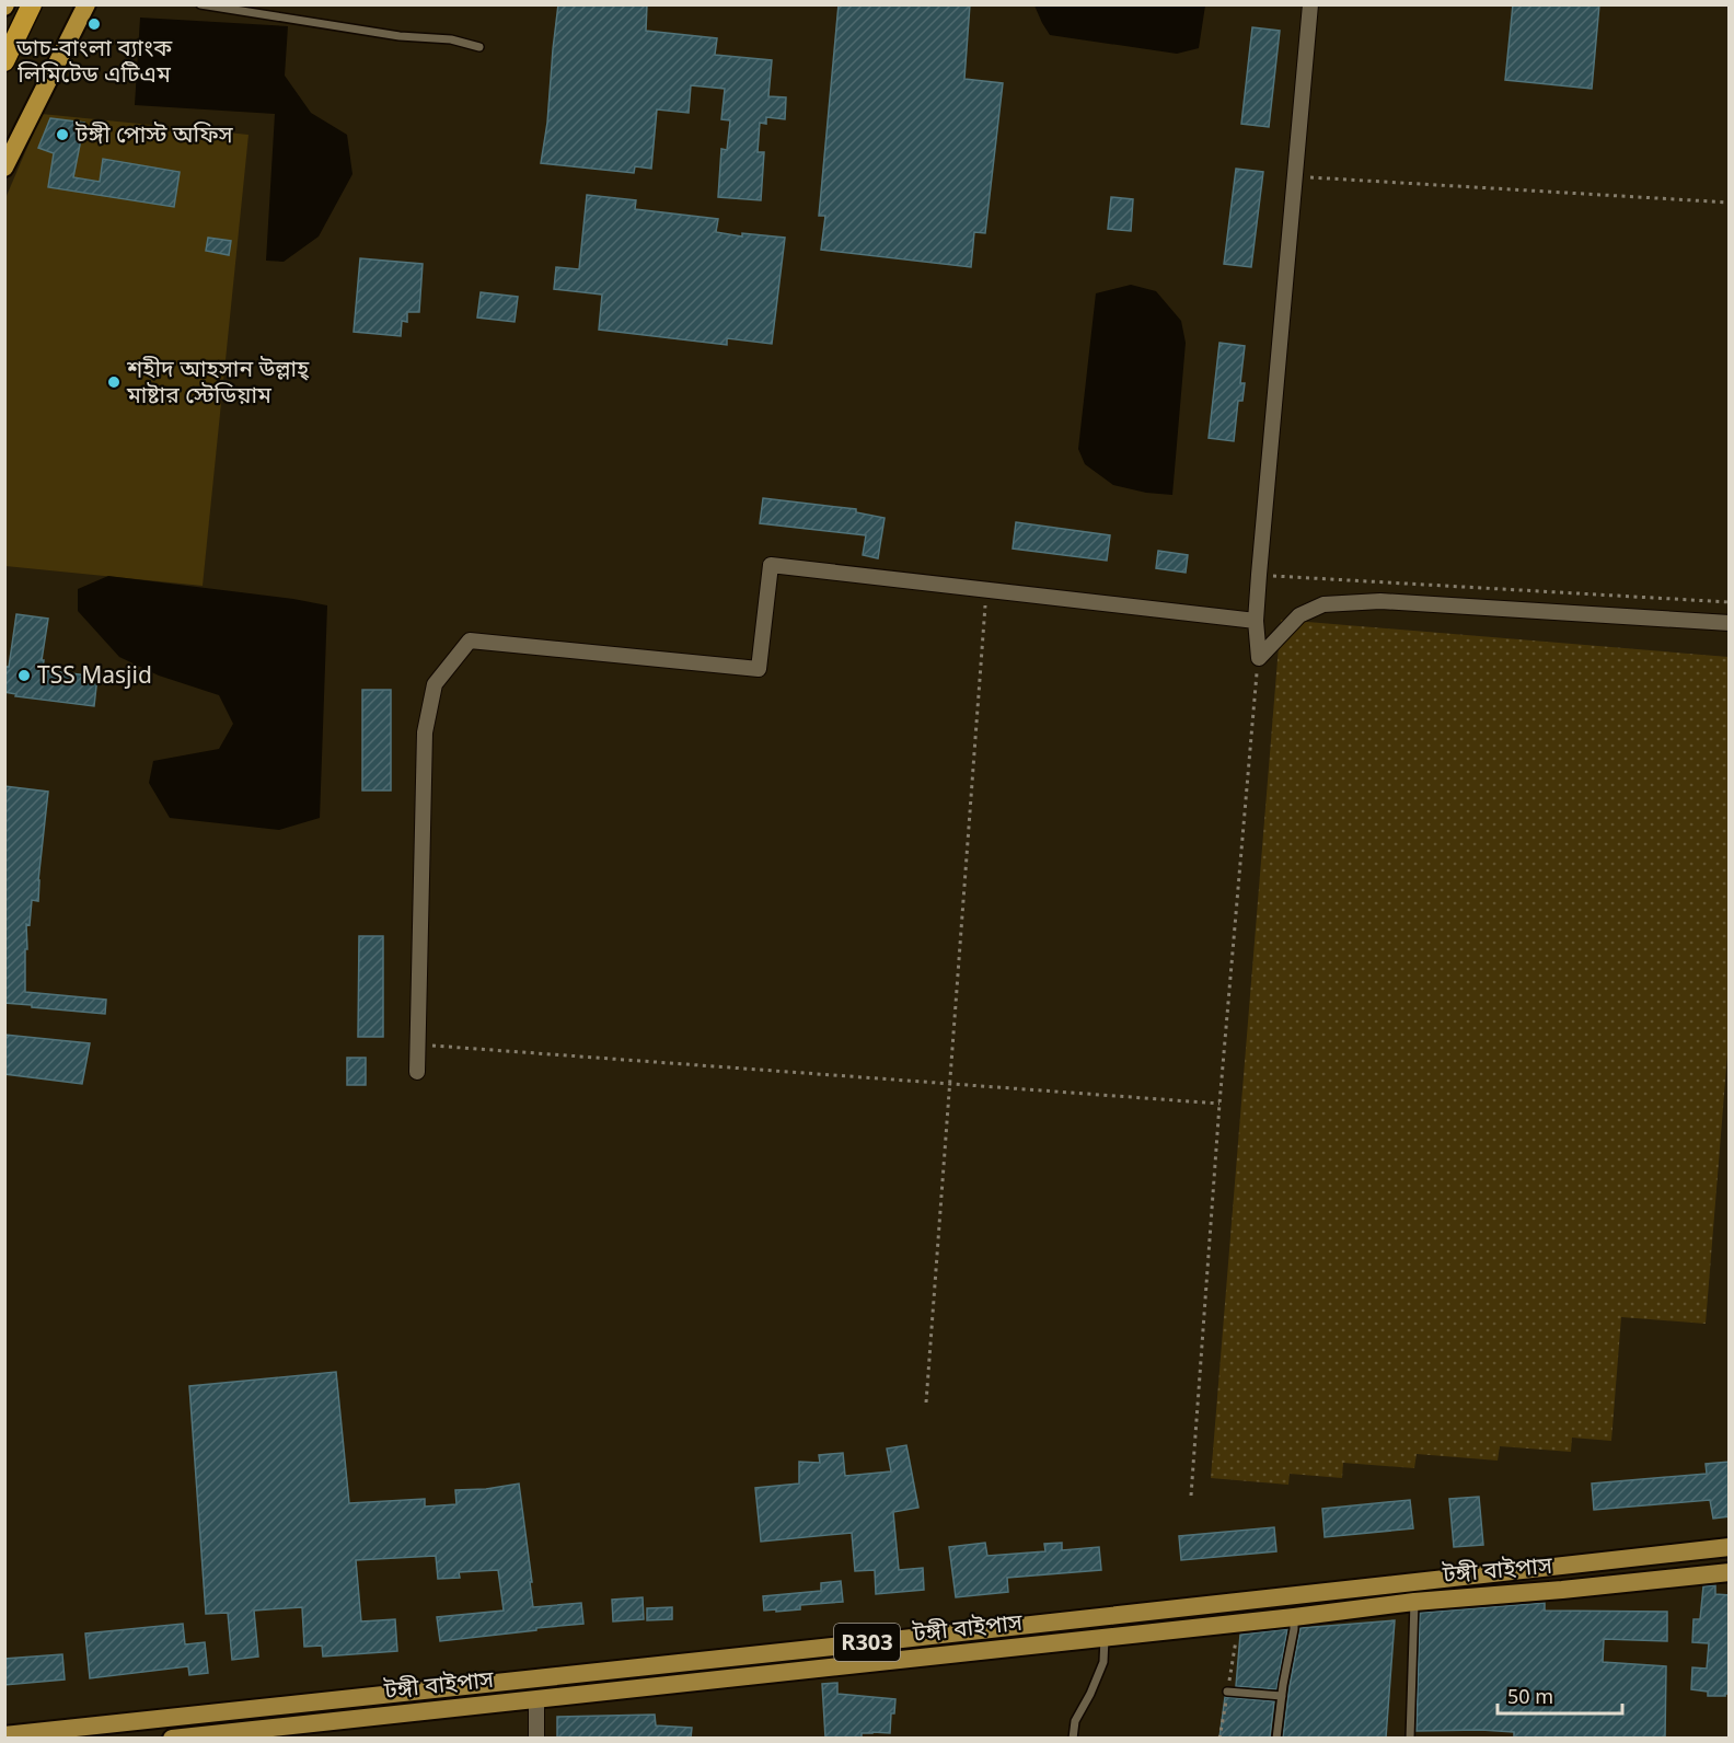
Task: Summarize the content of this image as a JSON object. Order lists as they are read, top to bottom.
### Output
{
  "streets": {
    "main road": ["টঙ্গী বাইপাস", "R303"]
  },
  "places": [
    "ডাচ-বাংলা ব্যাংক লিমিটেড এটিএম",
    "টঙ্গী পোস্ট অফিস",
    "শহীদ আহসান উল্লাহ্‌ মাষ্টার স্টেডিয়াম",
    "TSS Masjid"
  ],
  "scale_bar": "50 m"
}
